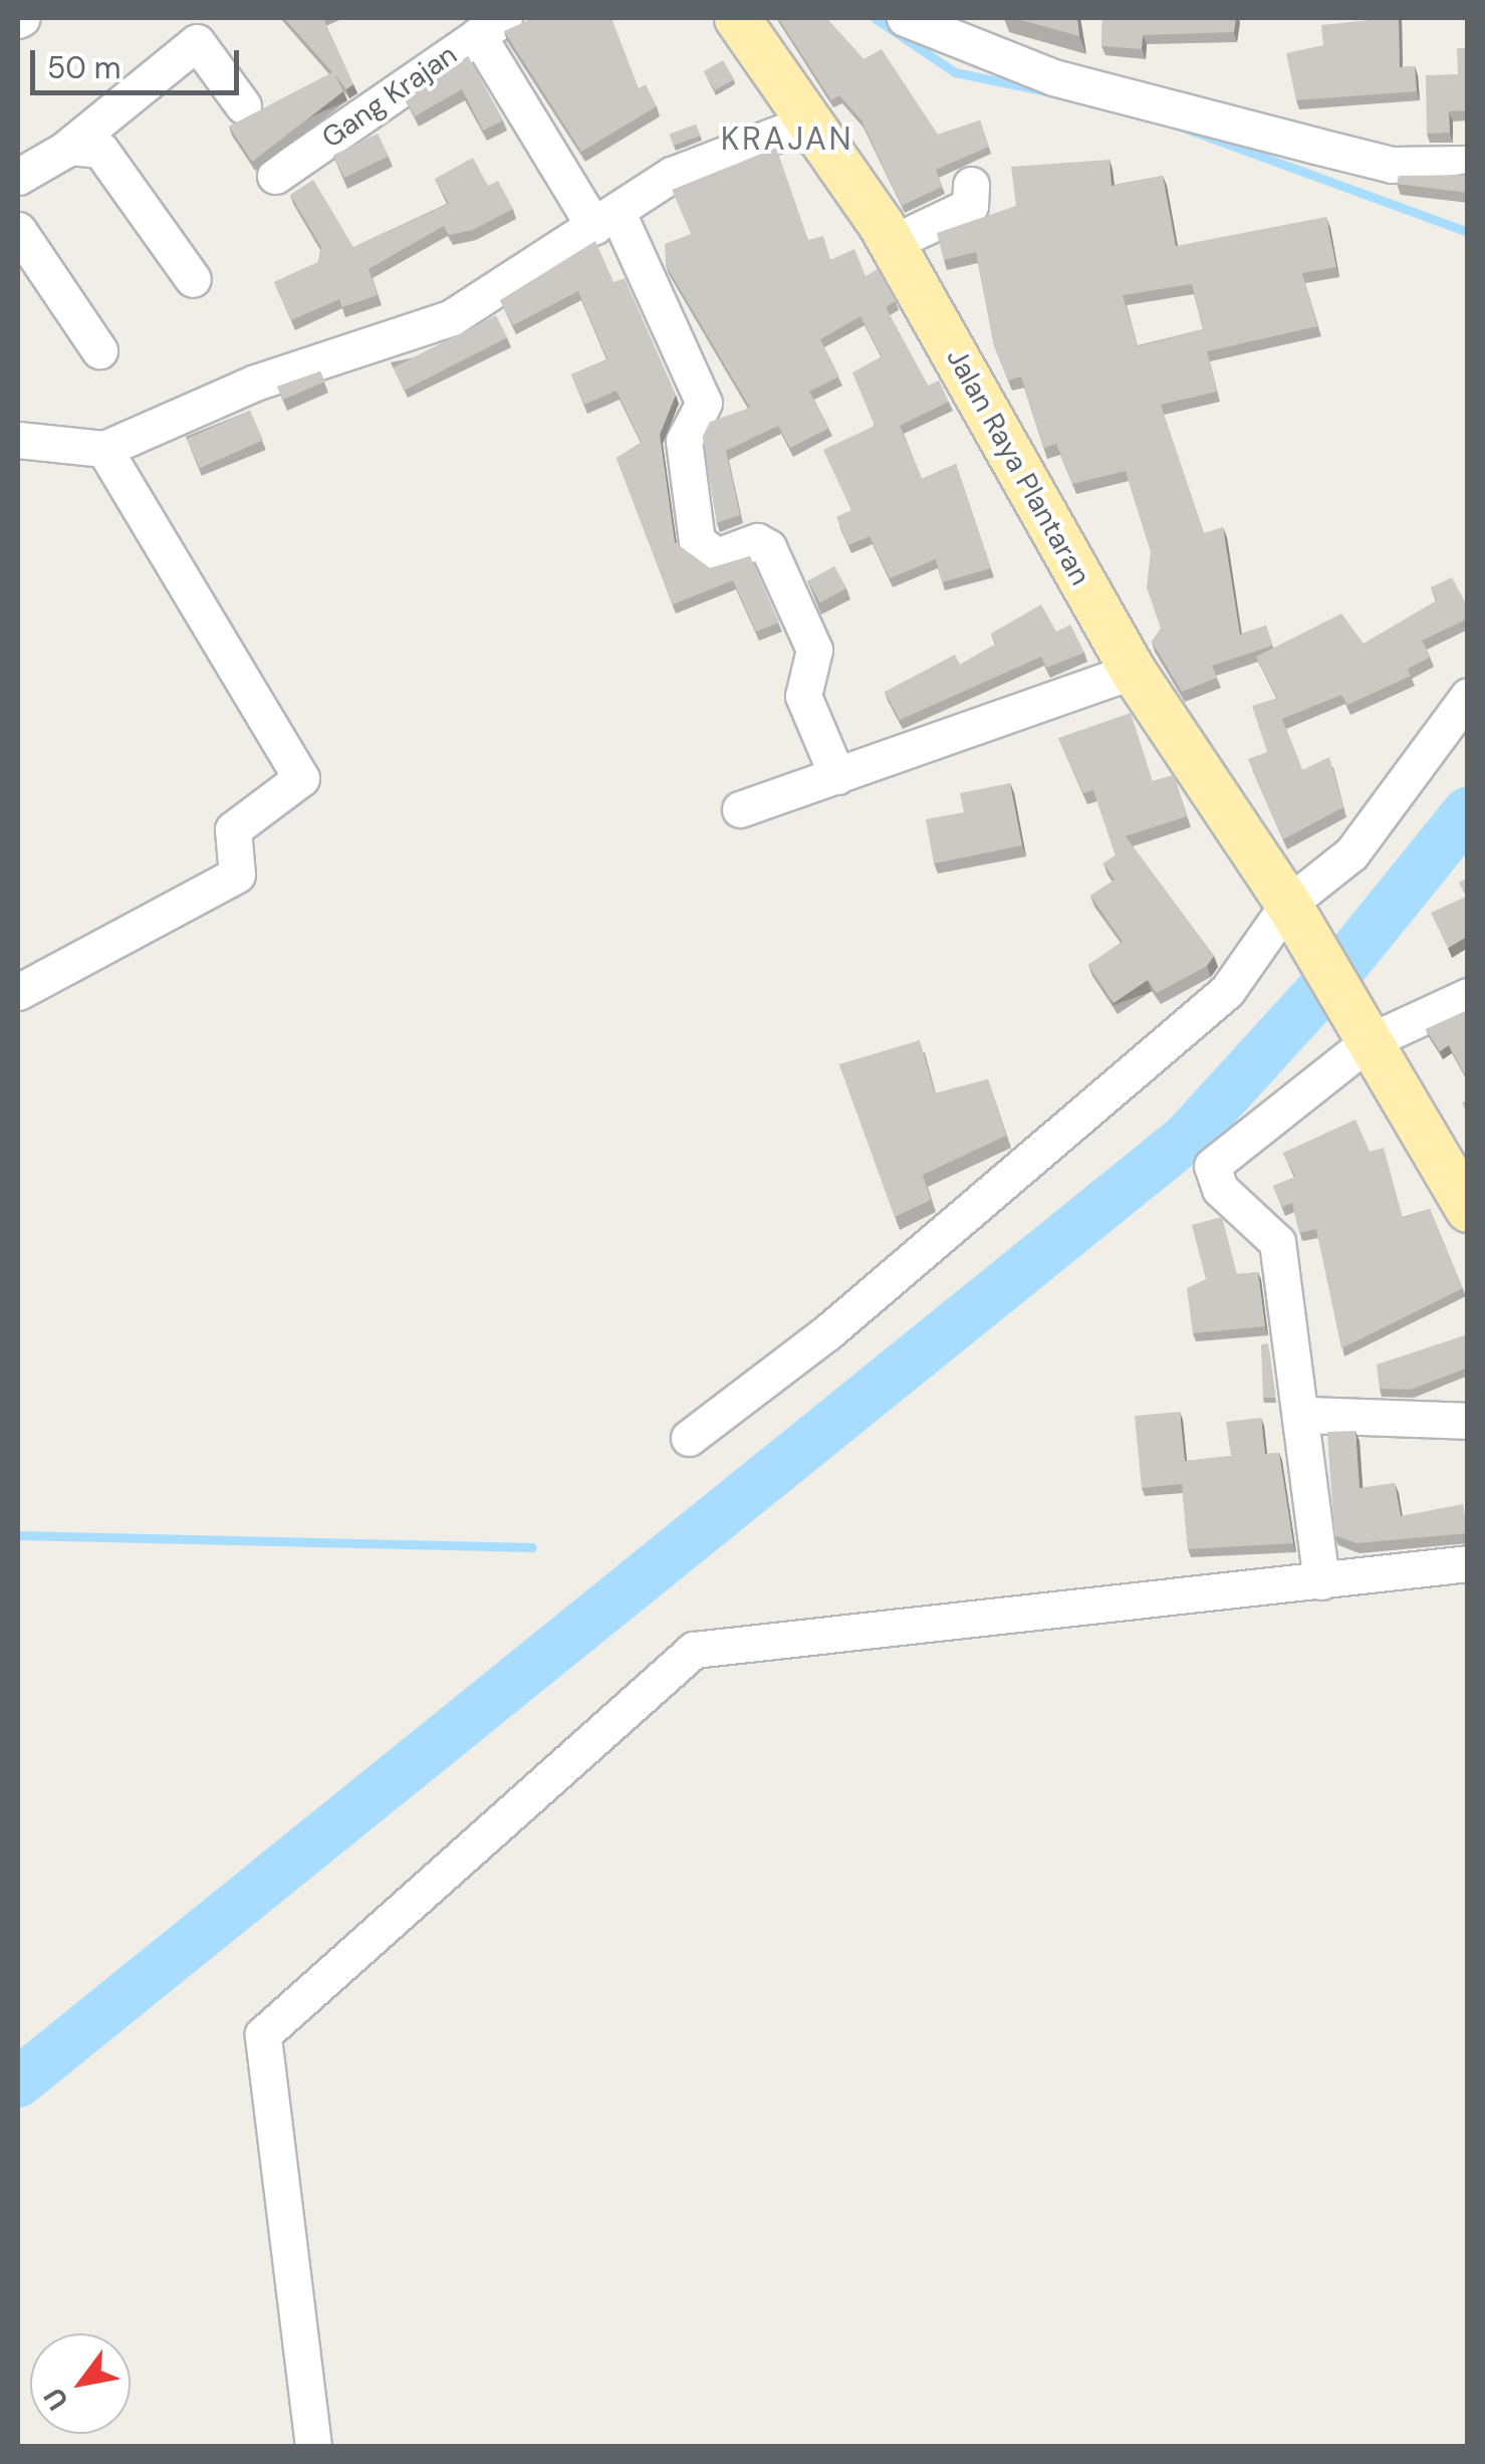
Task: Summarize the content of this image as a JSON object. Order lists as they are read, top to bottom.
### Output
{
  "streets": {
    "main road": ["Jalan Raya Plantaran"],
    "street": ["Gang Krajan"]
  },
  "districts": ["KRAJAN"],
  "scale_bar": "50 m",
  "north": "bottom left"
}
